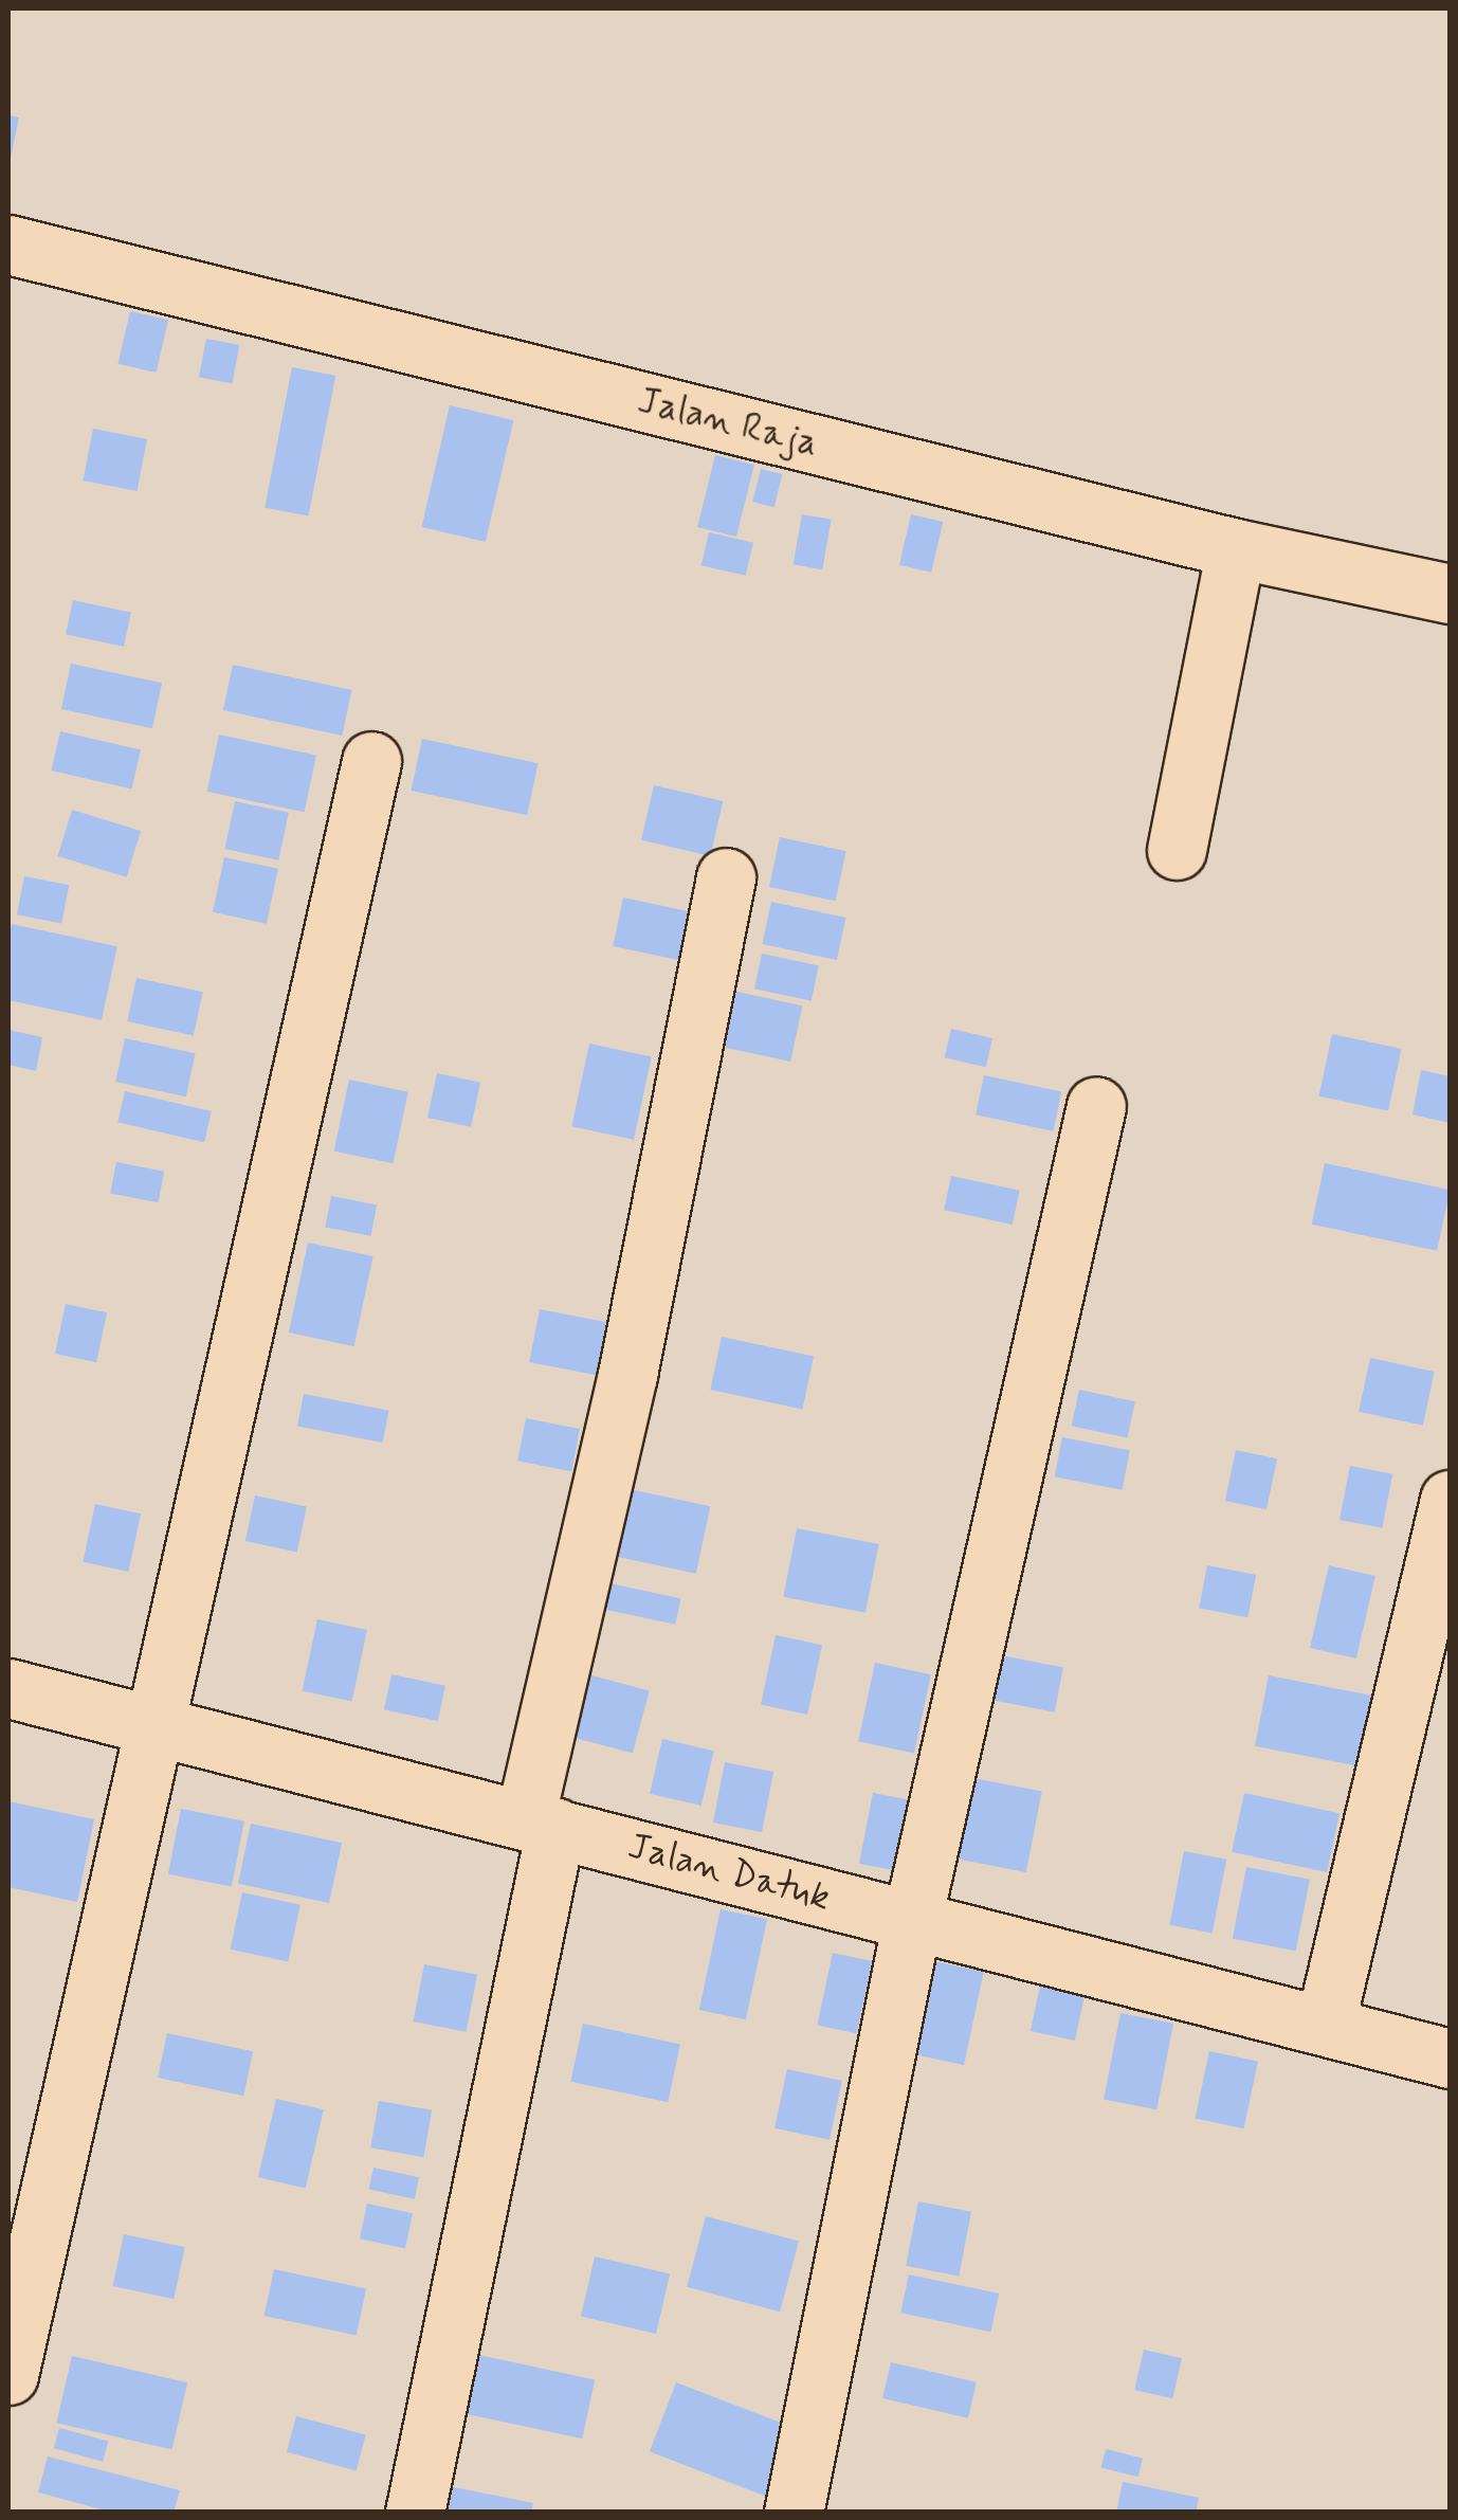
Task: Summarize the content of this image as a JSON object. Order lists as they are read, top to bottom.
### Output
{
  "streets": {
    "street": ["Jalan Raja", "Jalan Datuk"]
  }
}
